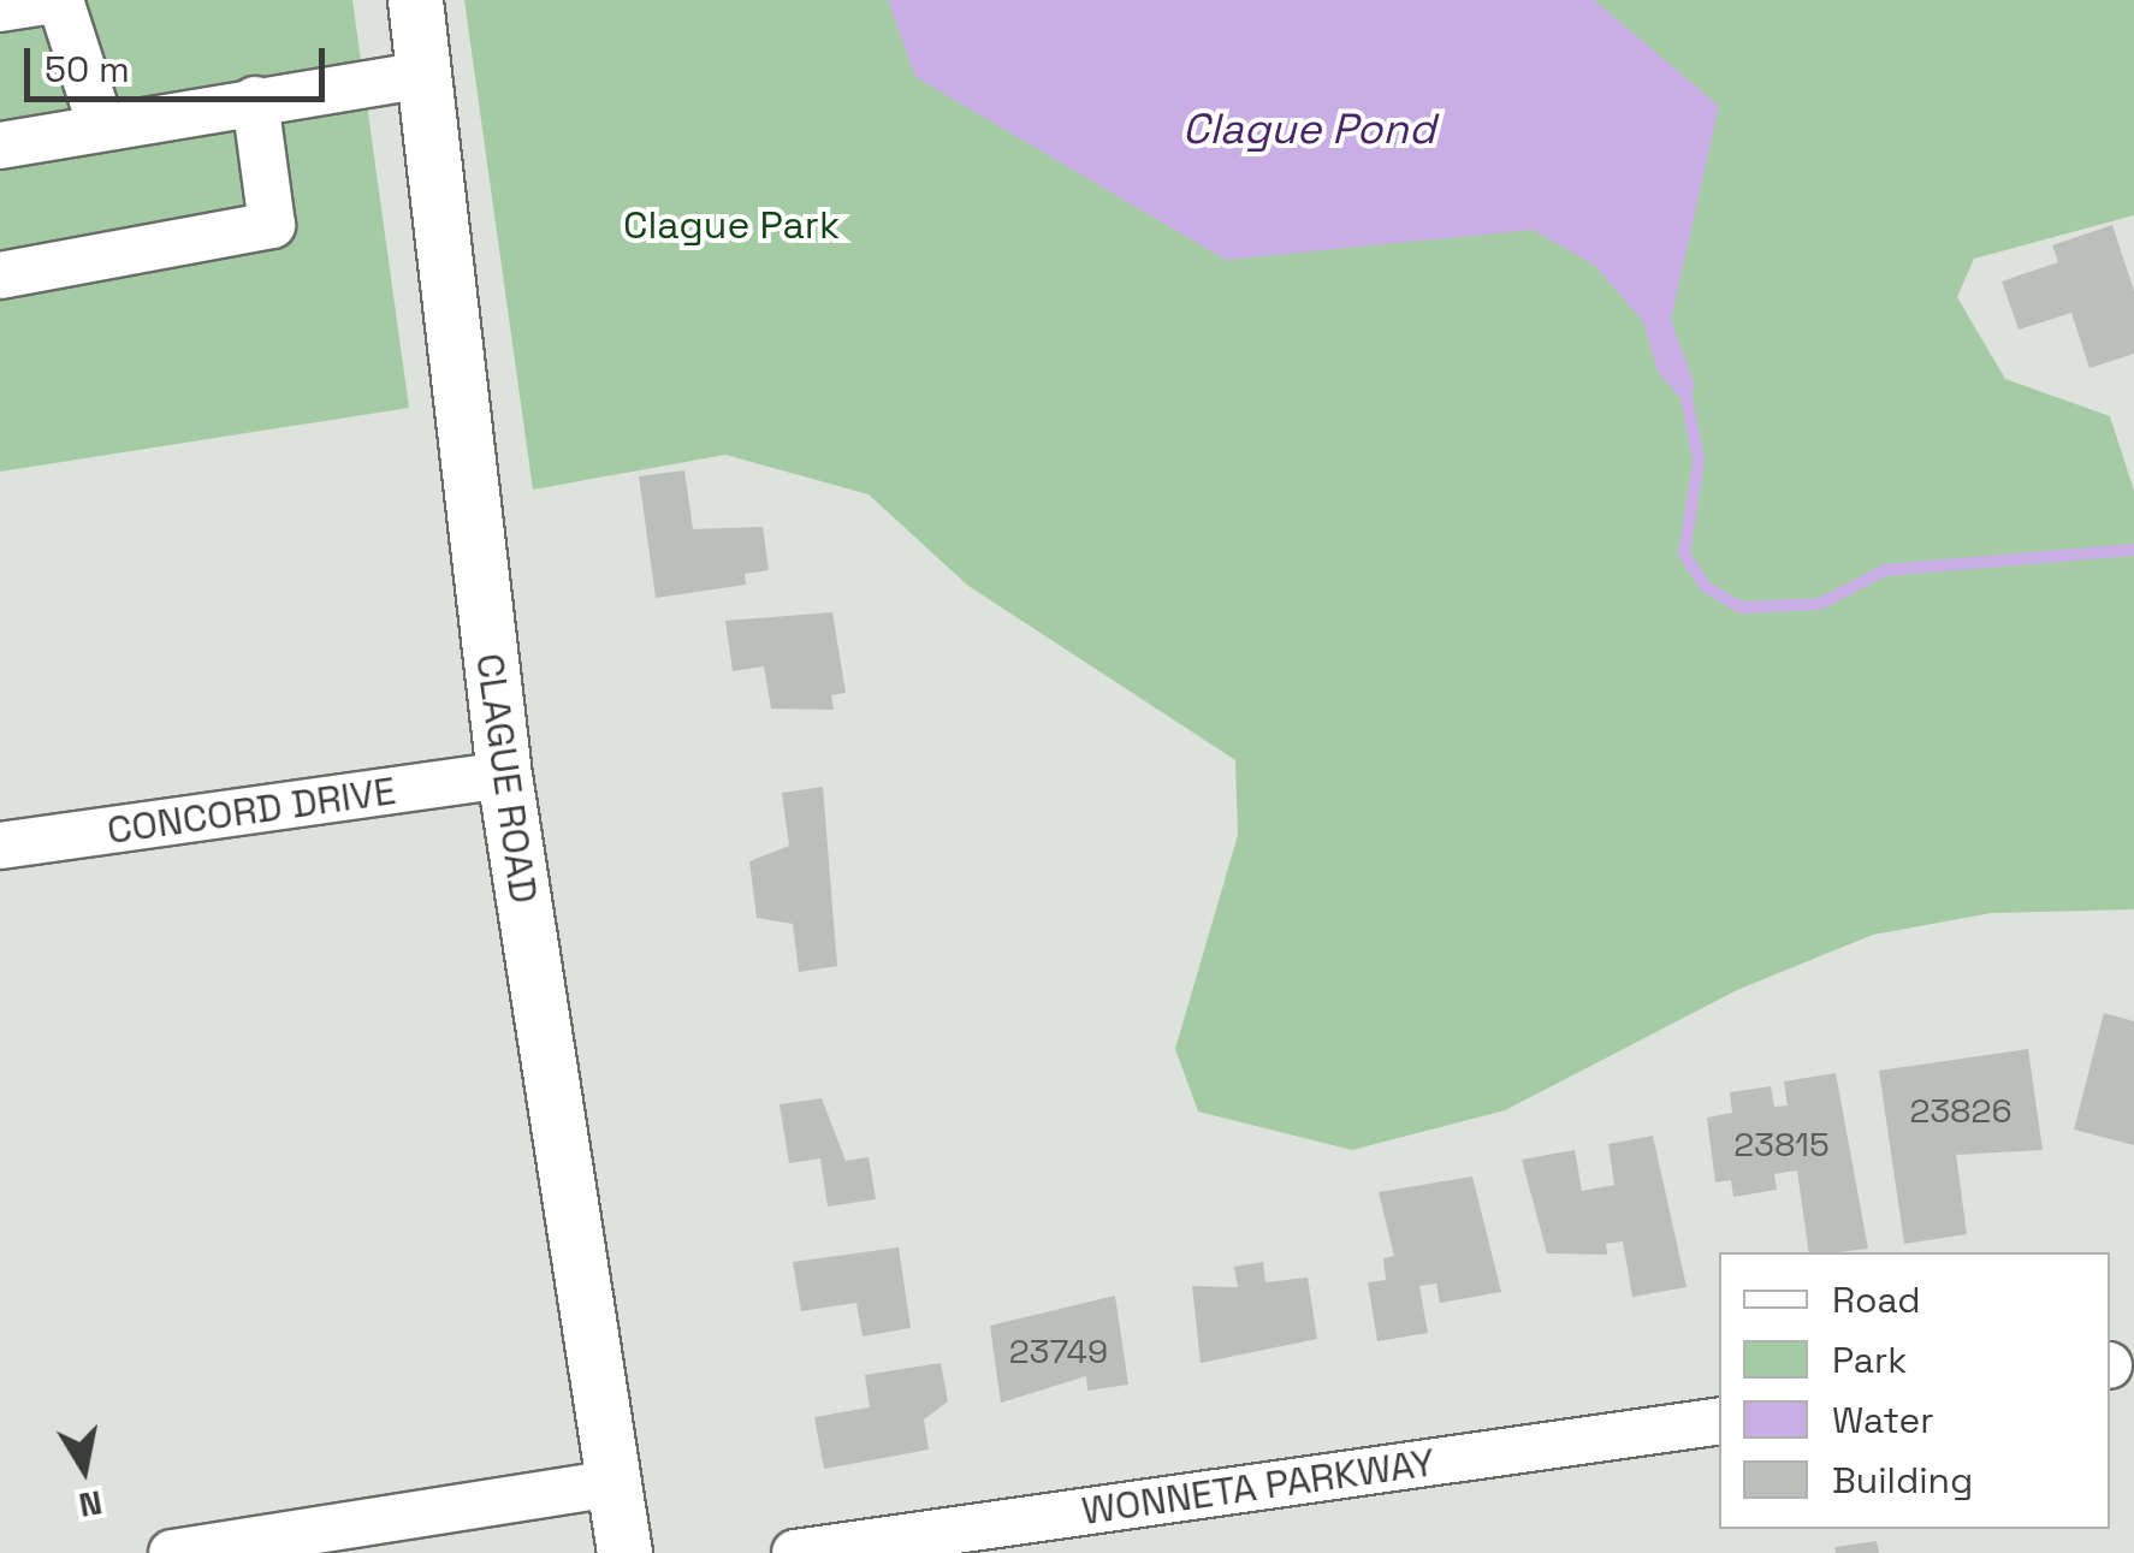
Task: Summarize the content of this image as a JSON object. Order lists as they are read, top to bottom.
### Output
{
  "streets": {
    "main road": ["CLAGUE ROAD"],
    "street": ["CONCORD DRIVE", "WONNETA PARKWAY"]
  },
  "crossings": [
    ["CLAGUE ROAD", "CONCORD DRIVE"]
  ],
  "water": ["Clague Pond"],
  "parks": ["Clague Park"],
  "house_numbers": ["23826", "23815", "23749"],
  "legend": [
    "Road",
    "Park",
    "Water",
    "Building"
  ],
  "scale_bar": "50 m",
  "north": "bottom"
}
